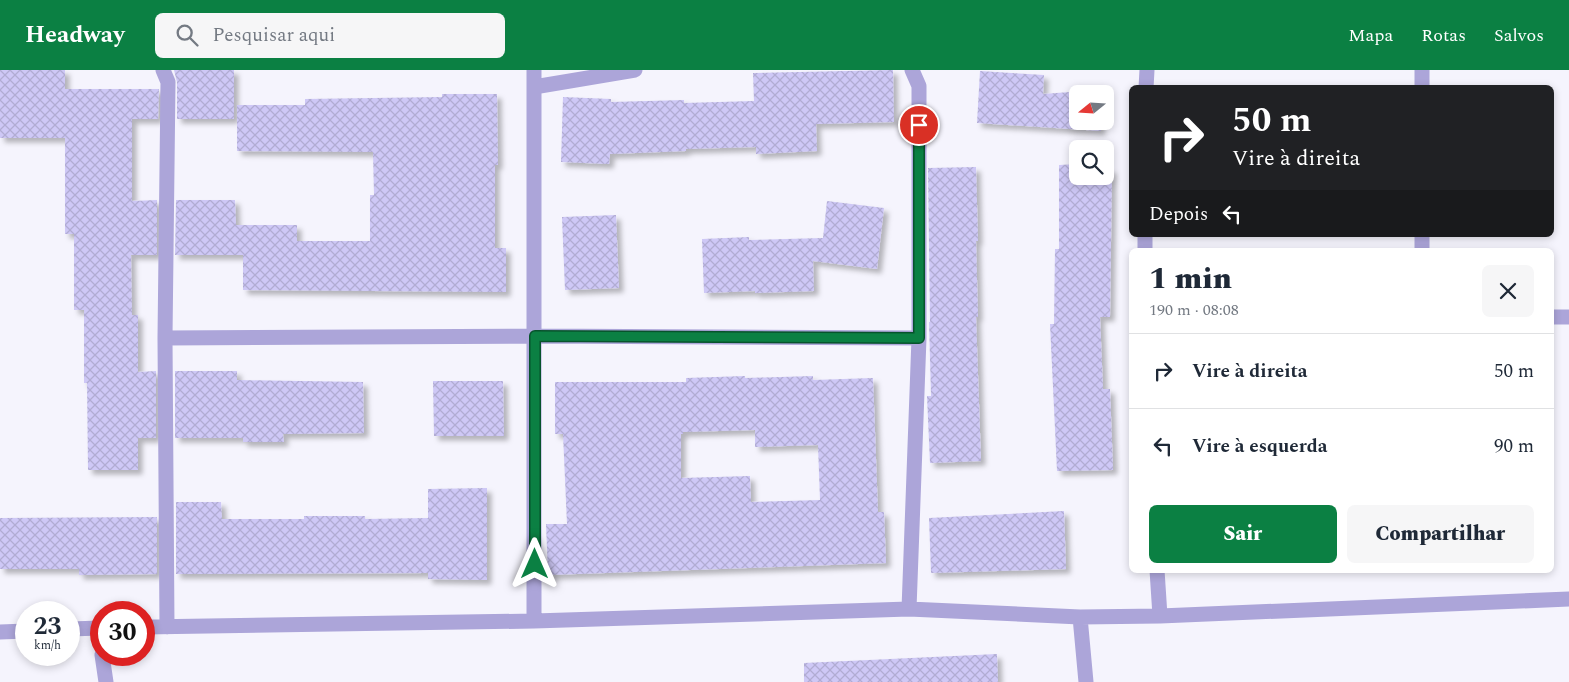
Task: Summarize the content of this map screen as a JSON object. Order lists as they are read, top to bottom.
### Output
{
  "north": "left",
  "page": {
    "header": "Headway",
    "search": "Pesquisar aqui",
    "nav": ["Mapa", "Rotas", "Salvos"],
    "turn": ["50 m", "Vire à direita"],
    "then": "Depois",
    "heading": ["1 min", "190 m · 08:08"],
    "list": [
      {
        "name": "Vire à direita",
        "value": "50 m"
      },
      {
        "name": "Vire à esquerda",
        "value": "90 m"
      }
    ],
    "buttons": ["Sair", "Compartilhar"],
    "speed": "23 km/h",
    "limit": "30"
  }
}
